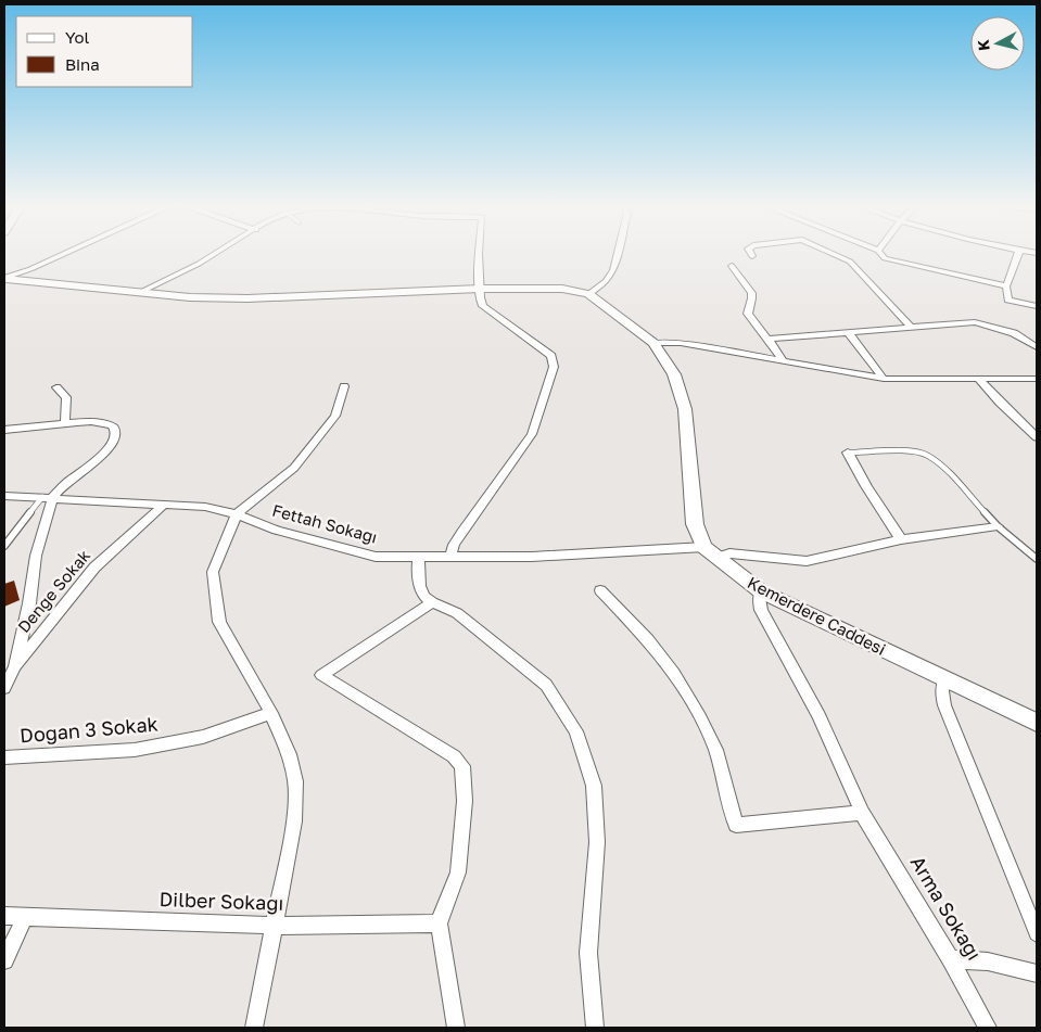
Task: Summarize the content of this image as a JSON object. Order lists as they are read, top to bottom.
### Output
{
  "streets": {
    "street": [
      "Fettah Sokağı",
      "Denge Sokak",
      "Kemerdere Caddesi",
      "Doğan 3 Sokak",
      "Dilber Sokağı",
      "Arma Sokağı"
    ]
  },
  "crossings": [
    ["Fettah Sokağı", "Denge Sokak"],
    ["Fettah Sokağı", "Kemerdere Caddesi"],
    ["Kemerdere Caddesi", "Arma Sokağı"]
  ],
  "legend": ["Yol", "Bina"],
  "north": "left"
}
